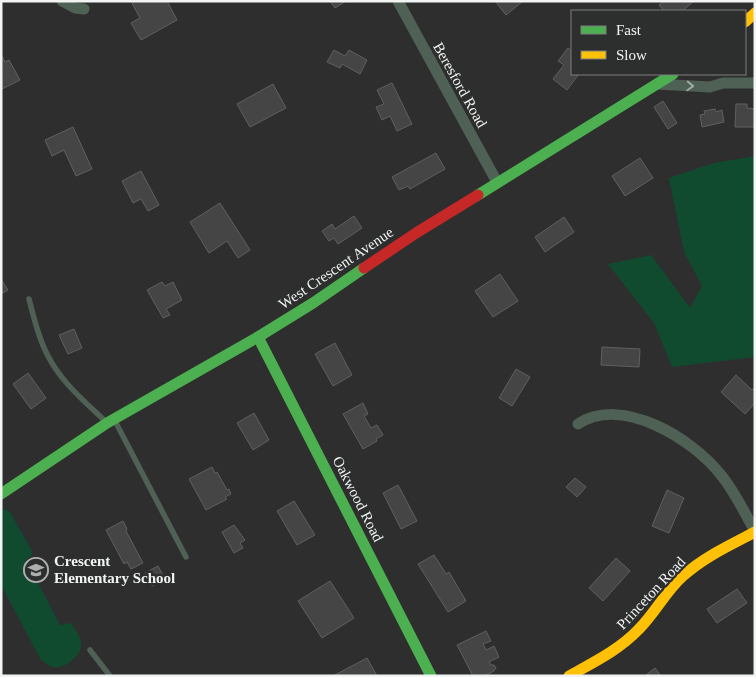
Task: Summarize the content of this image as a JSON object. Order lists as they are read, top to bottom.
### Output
{
  "streets": {
    "main road": ["West Crescent Avenue", "Oakwood Road", "Princeton Road"],
    "street": ["Beresford Road"]
  },
  "crossings": [
    ["Beresford Road", "West Crescent Avenue"],
    ["West Crescent Avenue", "Oakwood Road"]
  ],
  "places": {
    "school or university": ["Crescent Elementary School"]
  },
  "legend": ["Fast", "Slow"]
}
